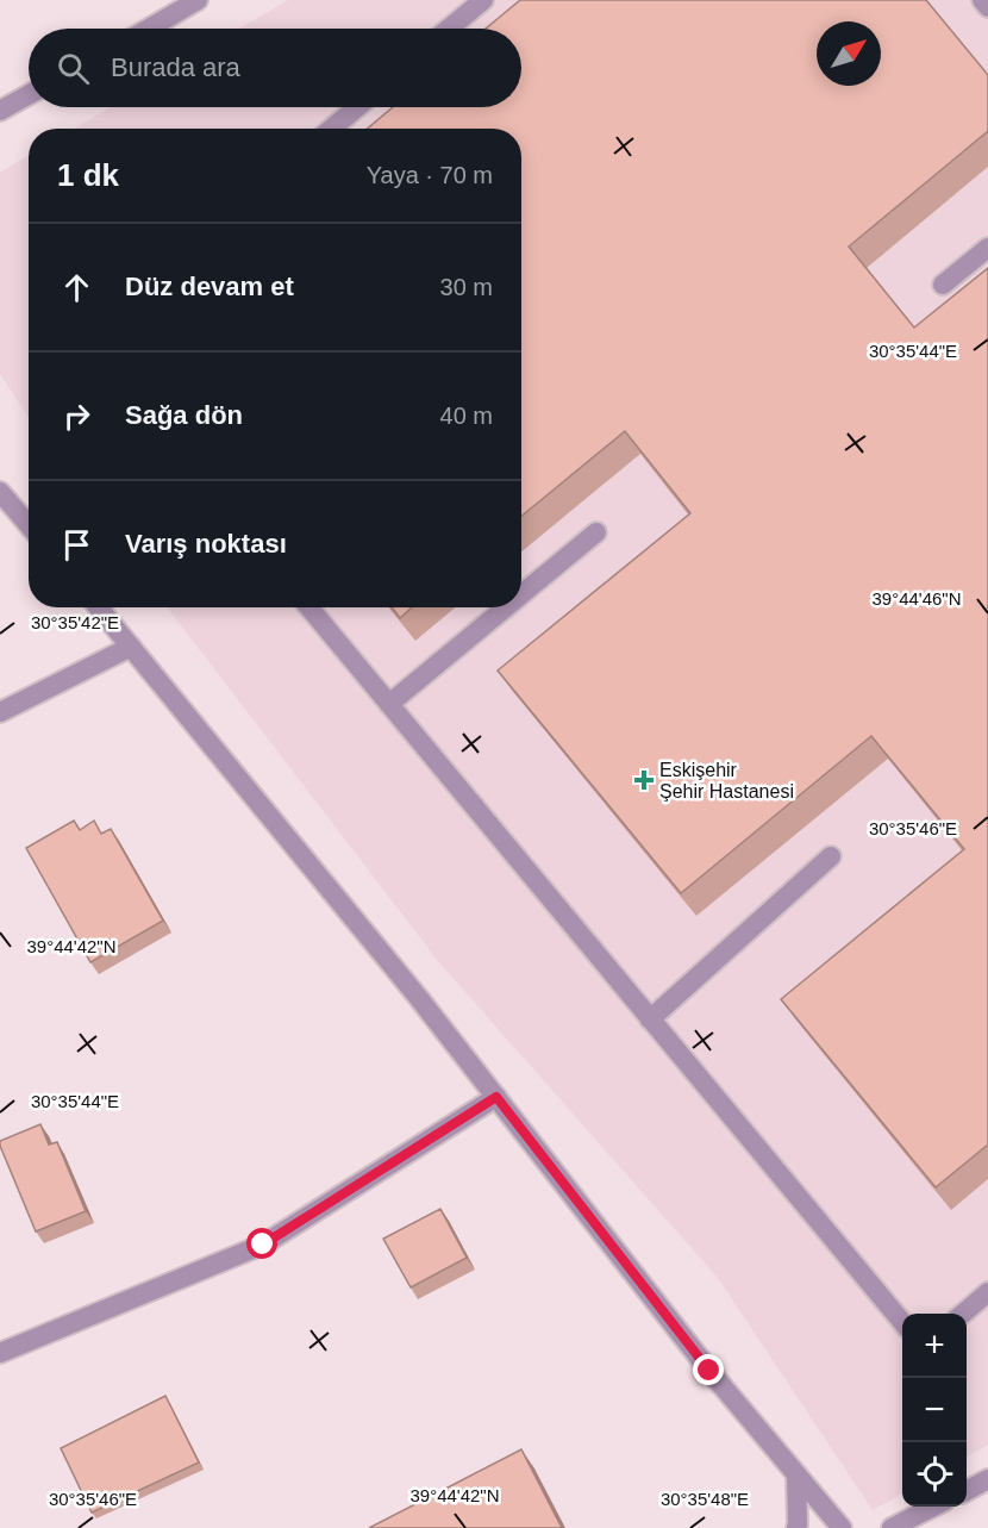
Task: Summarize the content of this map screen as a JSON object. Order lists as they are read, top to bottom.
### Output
{
  "places": {
    "health": ["Eskişehir Şehir Hastanesi"]
  },
  "north": "top right",
  "page": {
    "search": "Burada ara",
    "heading": ["1 dk", "Yaya · 70 m"],
    "list": [
      ["Düz devam et", "30 m"],
      ["Sağa dön", "40 m"],
      "Varış noktası"
    ],
    "map_buttons": ["+", "−"]
  },
  "coordinates": [
    "30°35'44\"E",
    "39°44'46\"N",
    "30°35'42\"E",
    "30°35'46\"E",
    "39°44'42\"N",
    "30°35'48\"E"
  ]
}
